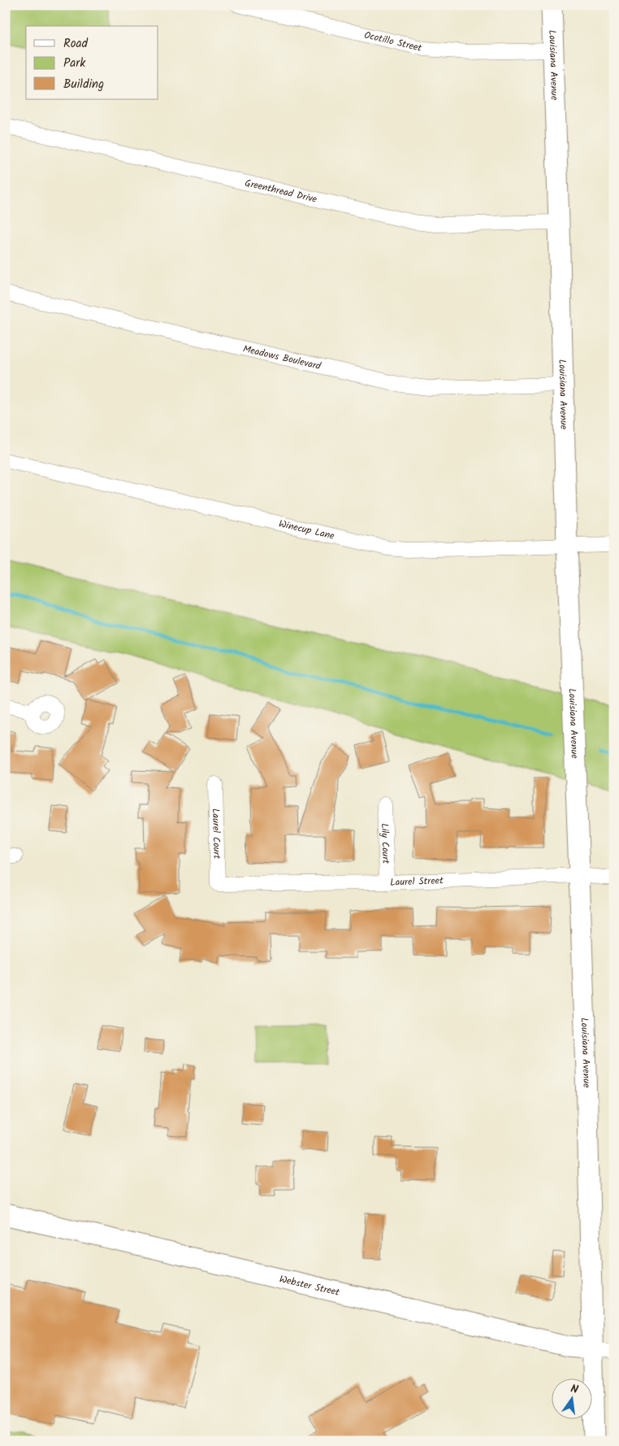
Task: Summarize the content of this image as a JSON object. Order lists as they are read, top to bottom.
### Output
{
  "streets": {
    "street": [
      "Ocotillo Street",
      "Louisiana Avenue",
      "Greenthread Drive",
      "Meadows Boulevard",
      "Winecup Lane",
      "Laurel Court",
      "Lily Court",
      "Laurel Street",
      "Webster Street"
    ]
  },
  "crossings": [
    ["Ocotillo Street", "Louisiana Avenue"],
    ["Louisiana Avenue", "Greenthread Drive"],
    ["Louisiana Avenue", "Meadows Boulevard"],
    ["Louisiana Avenue", "Winecup Lane"],
    ["Louisiana Avenue", "Laurel Street"],
    ["Louisiana Avenue", "Webster Street"],
    ["Laurel Court", "Laurel Street"],
    ["Lily Court", "Laurel Street"]
  ],
  "legend": ["Road", "Park", "Building"],
  "north": "top"
}
